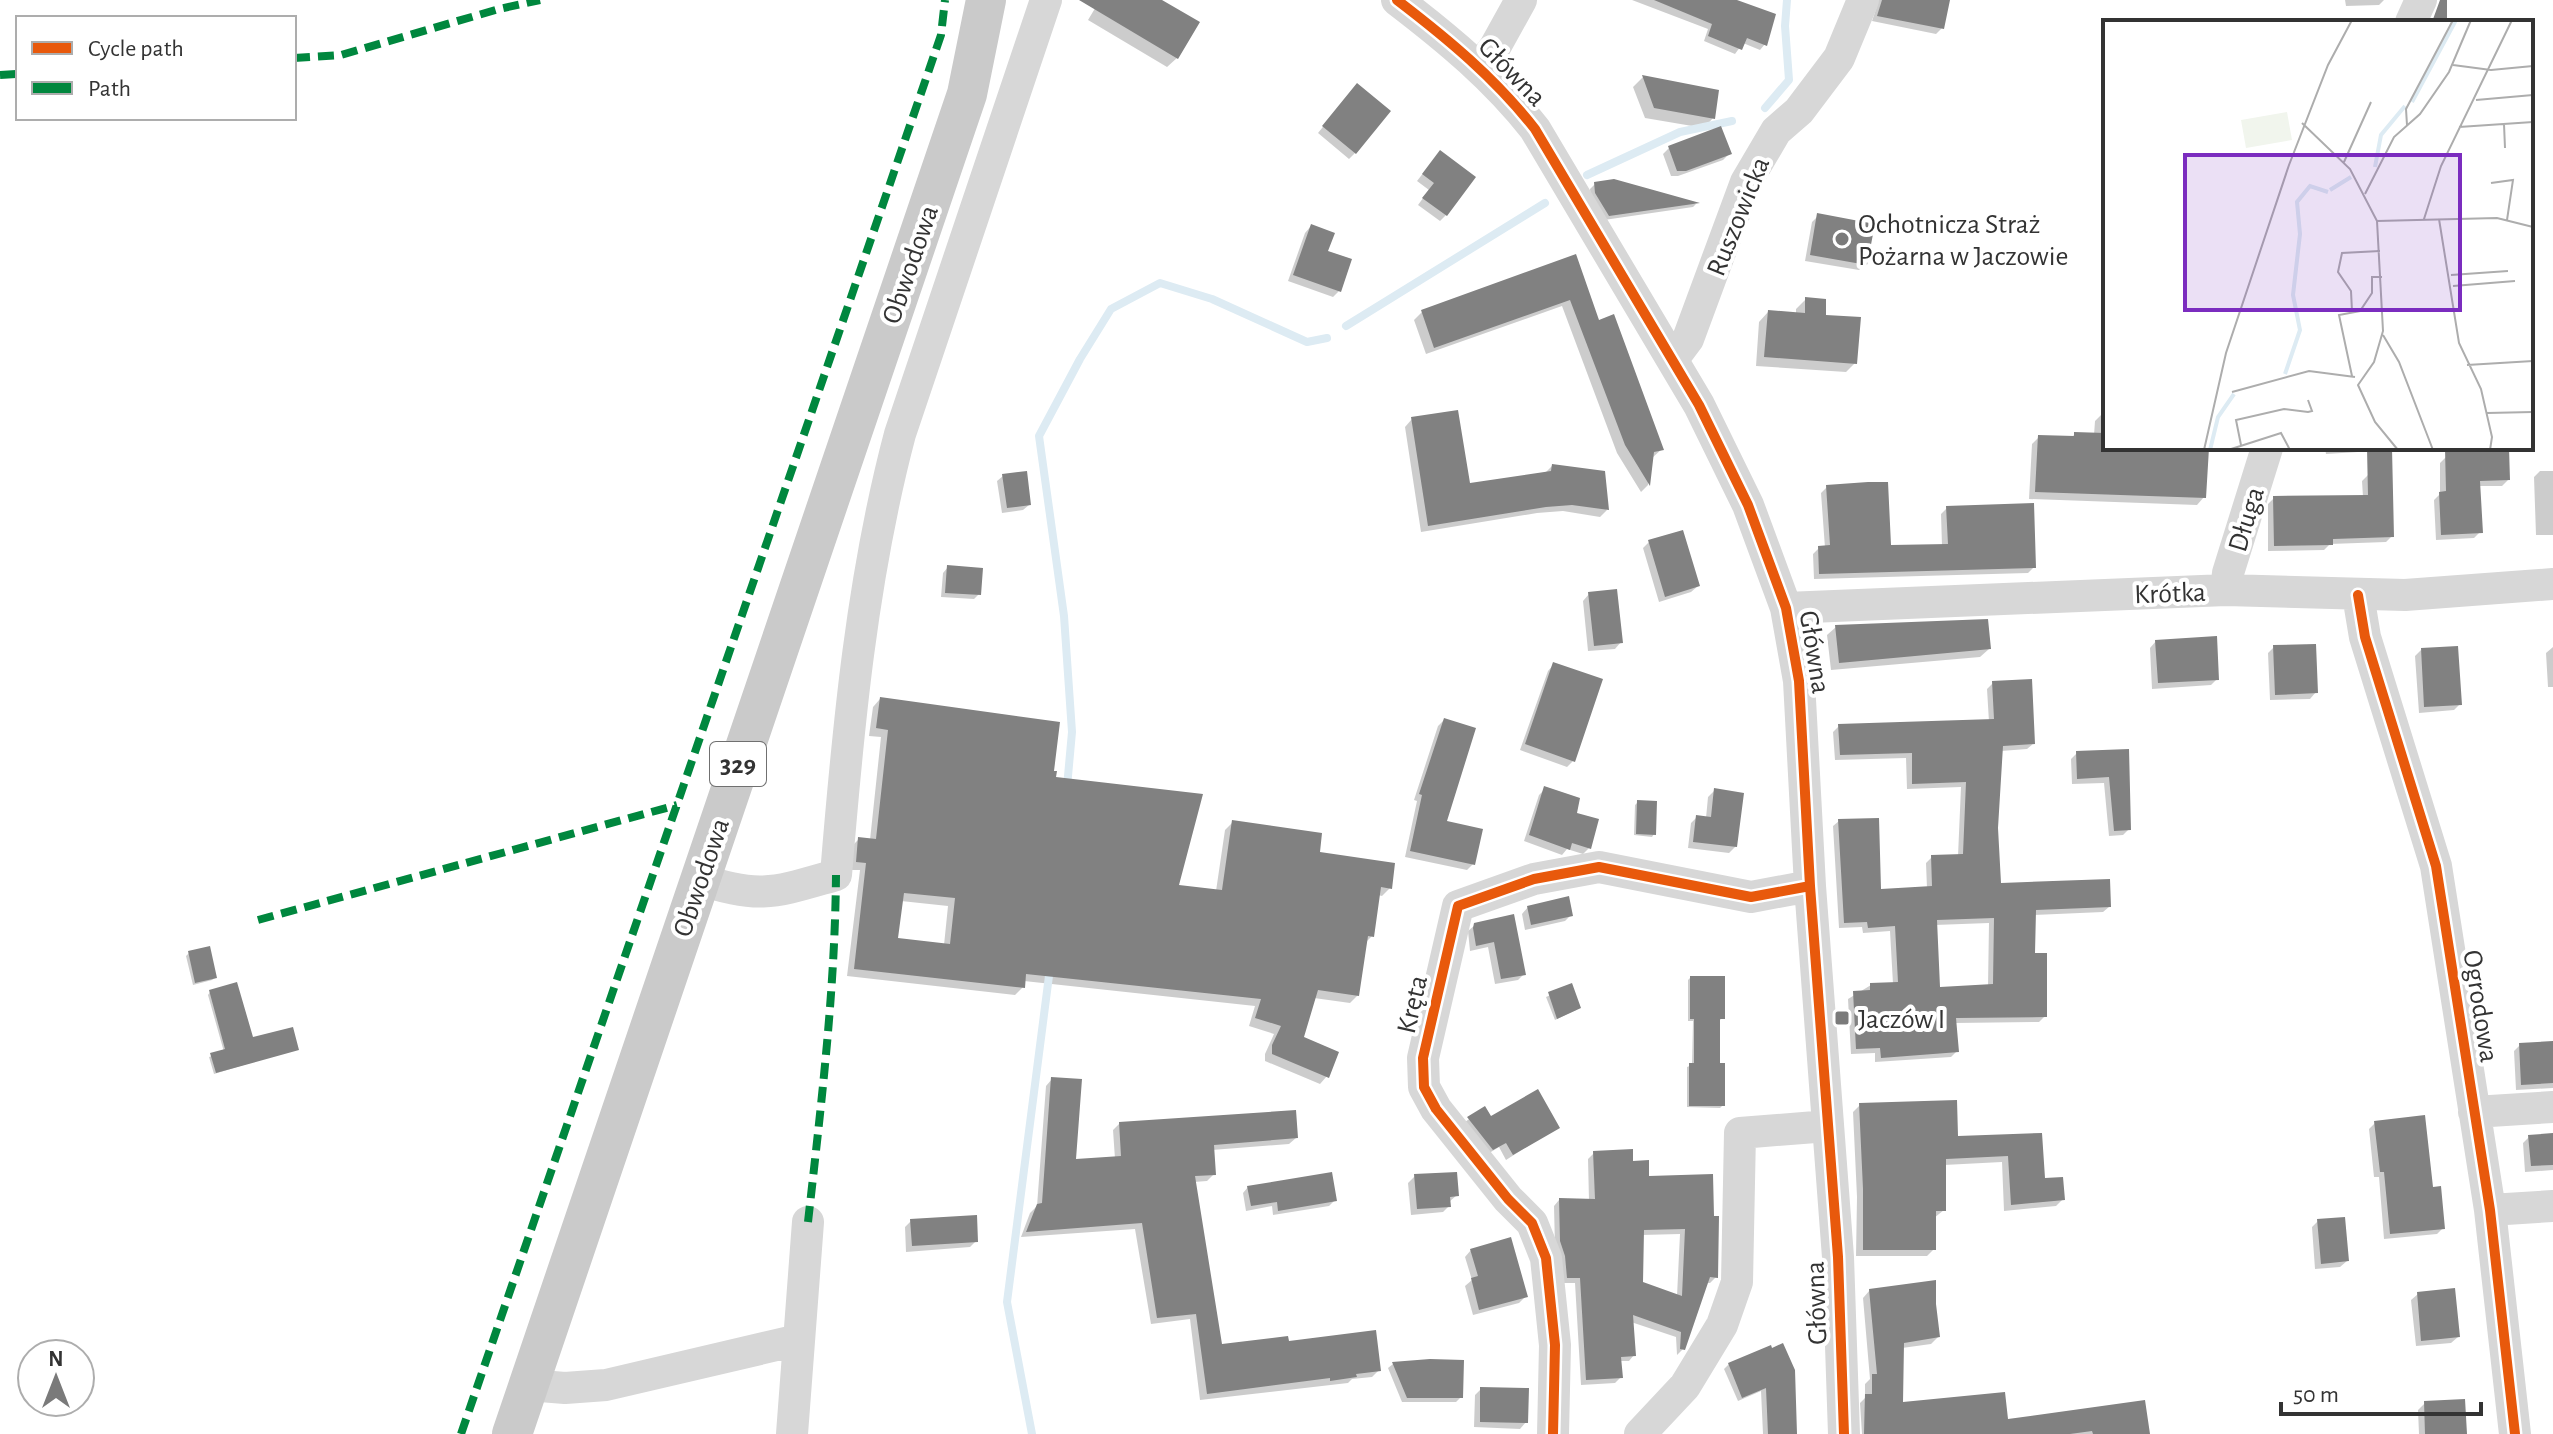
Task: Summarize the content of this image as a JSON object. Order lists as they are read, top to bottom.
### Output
{
  "streets": {
    "main road": ["Obwodowa", "329"],
    "street": [
      "Główna",
      "Ruszowicka",
      "Długa",
      "Krótka",
      "Kręta",
      "Ogrodowa"
    ]
  },
  "crossings": [
    ["Główna", "Ruszowicka"],
    ["Główna", "Krótka"],
    ["Główna", "Kręta"],
    ["Długa", "Krótka"],
    ["Krótka", "Ogrodowa"]
  ],
  "places": {
    "other": ["Ochotnicza Straż Pożarna w Jaczowie"],
    "transit": ["Jaczów I"]
  },
  "legend": ["Cycle path", "Path"],
  "scale_bar": "50 m",
  "north": "top"
}
